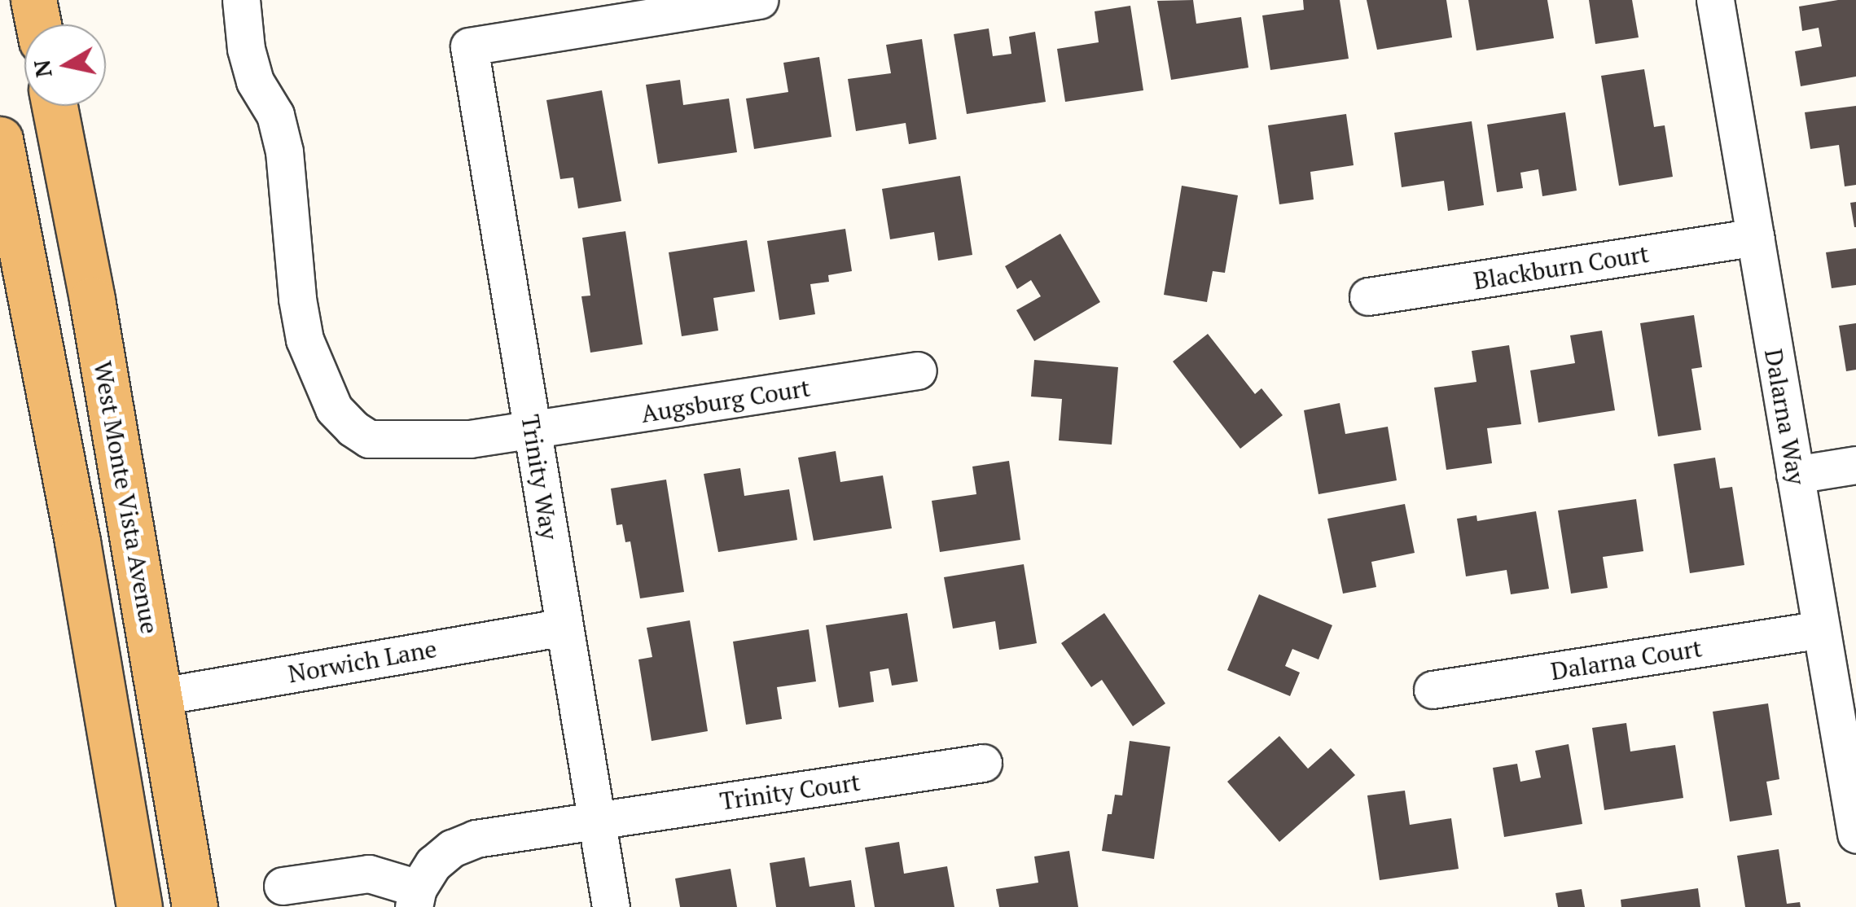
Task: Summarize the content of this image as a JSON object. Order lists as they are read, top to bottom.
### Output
{
  "streets": {
    "main road": ["West Monte Vista Avenue"],
    "street": [
      "Blackburn Court",
      "Augsburg Court",
      "Dalarna Way",
      "Trinity Way",
      "Dalarna Court",
      "Norwich Lane",
      "Trinity Court"
    ]
  },
  "crossings": [
    ["Blackburn Court", "Dalarna Way"],
    ["Augsburg Court", "Trinity Way"],
    ["Dalarna Way", "Dalarna Court"],
    ["Trinity Way", "Norwich Lane"],
    ["Trinity Way", "Trinity Court"],
    ["West Monte Vista Avenue", "Norwich Lane"]
  ],
  "north": "left"
}
